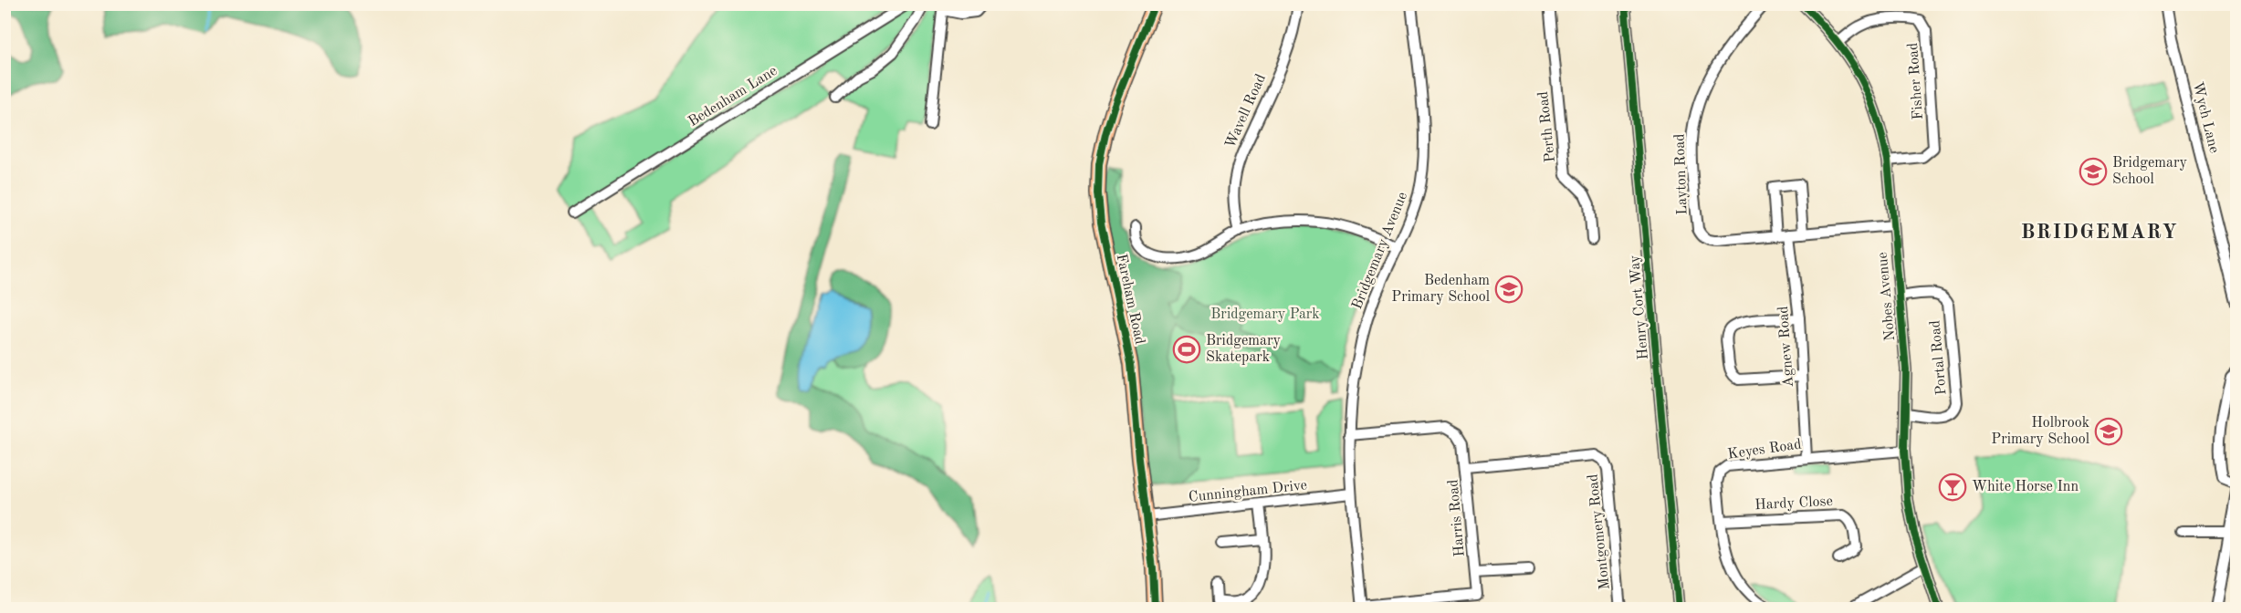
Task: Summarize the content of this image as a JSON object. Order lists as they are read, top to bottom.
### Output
{
  "streets": {
    "main road": ["Fareham Road"],
    "street": [
      "Fisher Road",
      "Bedenham Lane",
      "Wavell Road",
      "Wych Lane",
      "Perth Road",
      "Layton Road",
      "Bridgemary Avenue",
      "Nobes Avenue",
      "Henry Cort Way",
      "Agnew Road",
      "Portal Road",
      "Keyes Road",
      "Cunningham Drive",
      "Hardy Close",
      "Harris Road",
      "Montgomery Road"
    ]
  },
  "crossings": [
    ["Fisher Road", "Nobes Avenue"],
    ["Layton Road", "Nobes Avenue"],
    ["Layton Road", "Agnew Road"],
    ["Bridgemary Avenue", "Cunningham Drive"],
    ["Bridgemary Avenue", "Harris Road"],
    ["Nobes Avenue", "Portal Road"],
    ["Nobes Avenue", "Keyes Road"],
    ["Fareham Road", "Cunningham Drive"],
    ["Agnew Road", "Keyes Road"],
    ["Keyes Road", "Hardy Close"],
    ["Harris Road", "Montgomery Road"]
  ],
  "districts": ["BRIDGEMARY"],
  "parks": ["Bridgemary Park"],
  "places": {
    "school or university": ["Bridgemary School", "Bedenham Primary School", "Holbrook Primary School"],
    "sports": ["Bridgemary Skatepark"],
    "bar": ["White Horse Inn"]
  }
}
